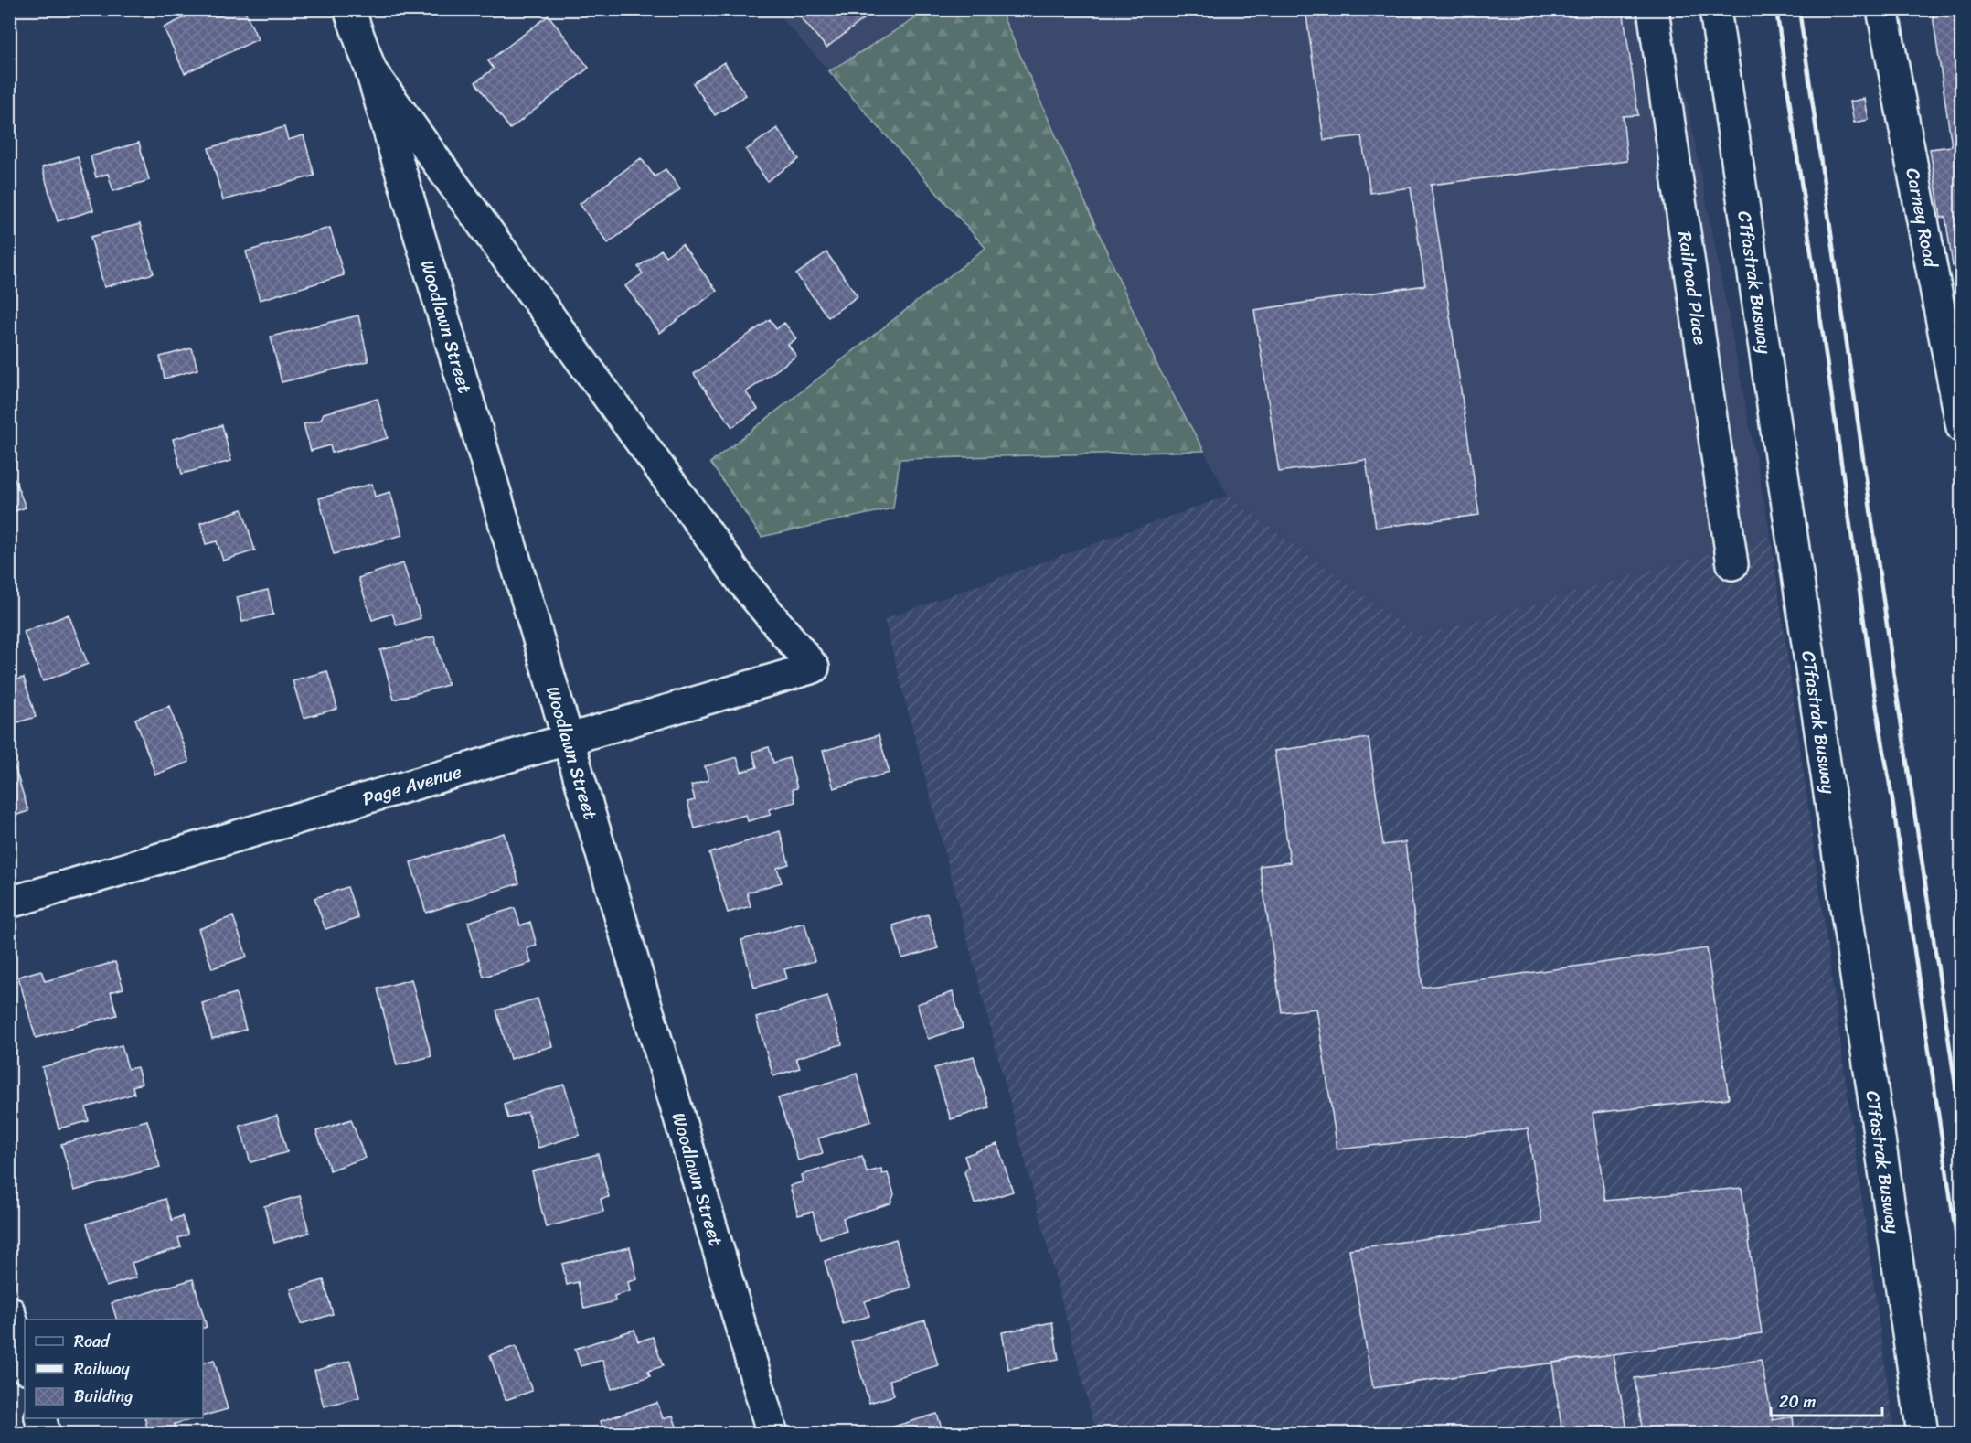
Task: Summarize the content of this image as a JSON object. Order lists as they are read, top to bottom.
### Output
{
  "streets": {
    "street": [
      "Carney Road",
      "CTfastrak Busway",
      "Railroad Place",
      "Woodlawn Street",
      "Page Avenue"
    ]
  },
  "crossings": [
    ["Woodlawn Street", "Page Avenue"]
  ],
  "legend": ["Road", "Railway", "Building"],
  "scale_bar": "20 m"
}
